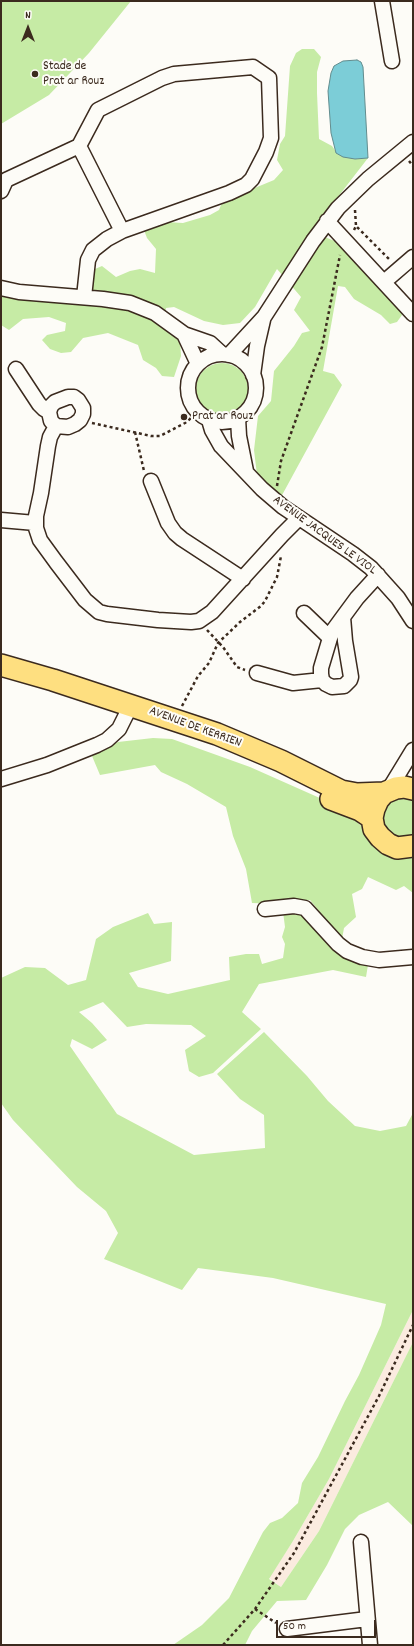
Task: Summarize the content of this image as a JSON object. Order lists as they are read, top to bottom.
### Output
{
  "streets": {
    "main road": ["AVENUE DE KERRIEN"],
    "street": ["AVENUE JACQUES LE VIOL"]
  },
  "places": ["Stade de Prat ar Rouz", "Prat ar Rouz"],
  "scale_bar": "50 m",
  "north": "top"
}
